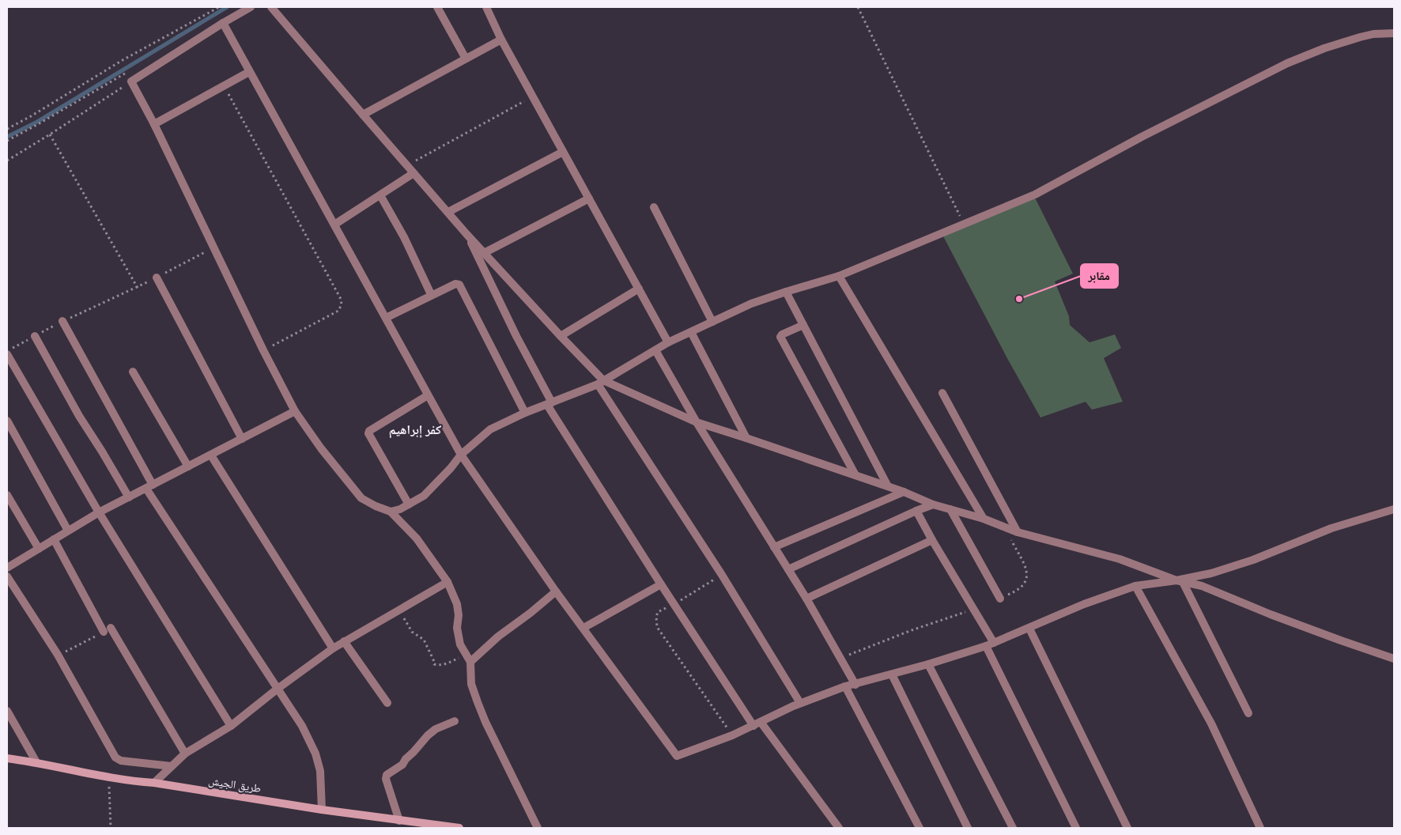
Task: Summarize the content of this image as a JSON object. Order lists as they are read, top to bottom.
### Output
{
  "streets": {
    "main road": ["طريق الجيش"]
  },
  "districts": ["كفر إبراهيم"],
  "places": ["مقابر"]
}
